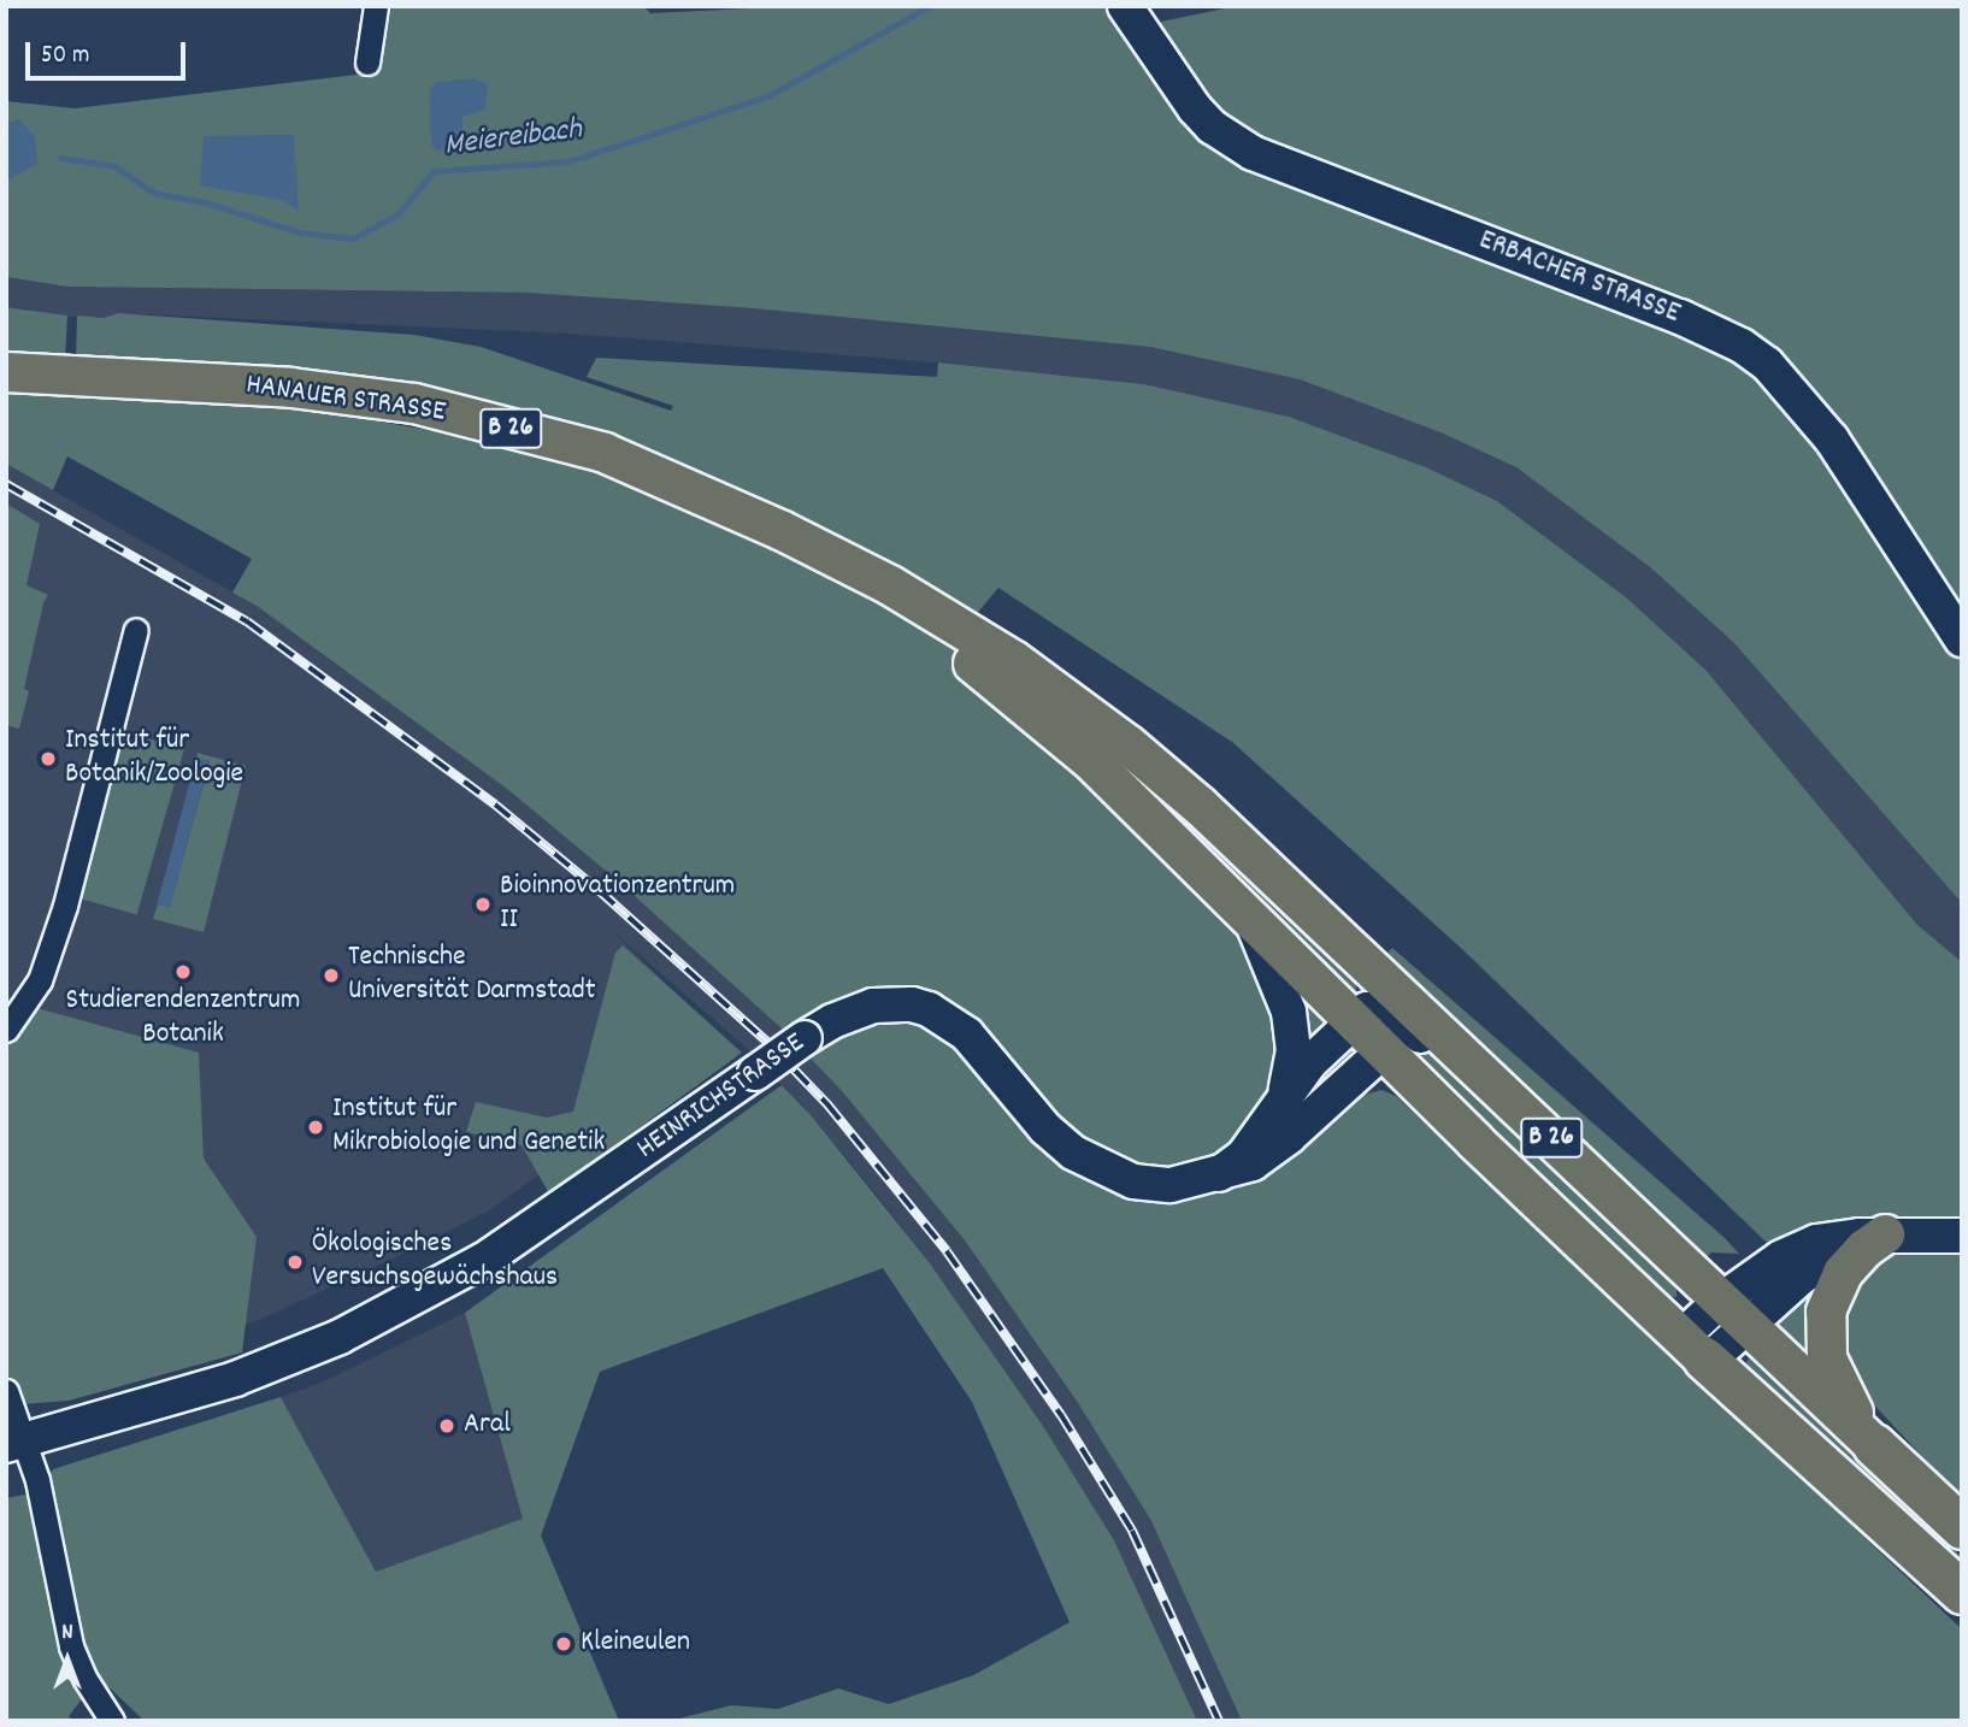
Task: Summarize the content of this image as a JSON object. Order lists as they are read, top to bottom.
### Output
{
  "streets": {
    "highway": ["B 26"],
    "main road": ["ERBACHER STRASSE", "HANAUER STRASSE", "HEINRICHSTRASSE"]
  },
  "crossings": [
    ["HANAUER STRASSE", "B 26"],
    ["B 26", "HEINRICHSTRASSE"]
  ],
  "water": ["Meiereibach"],
  "places": [
    "Institut für Botanik/Zoologie",
    "Bioinnovationzentrum II",
    "Studierendenzentrum Botanik",
    "Technische Universität Darmstadt",
    "Institut für Mikrobiologie und Genetik",
    "Ökologisches Versuchsgewächshaus",
    "Aral",
    "Kleineulen"
  ],
  "scale_bar": "50 m",
  "north": "top"
}
